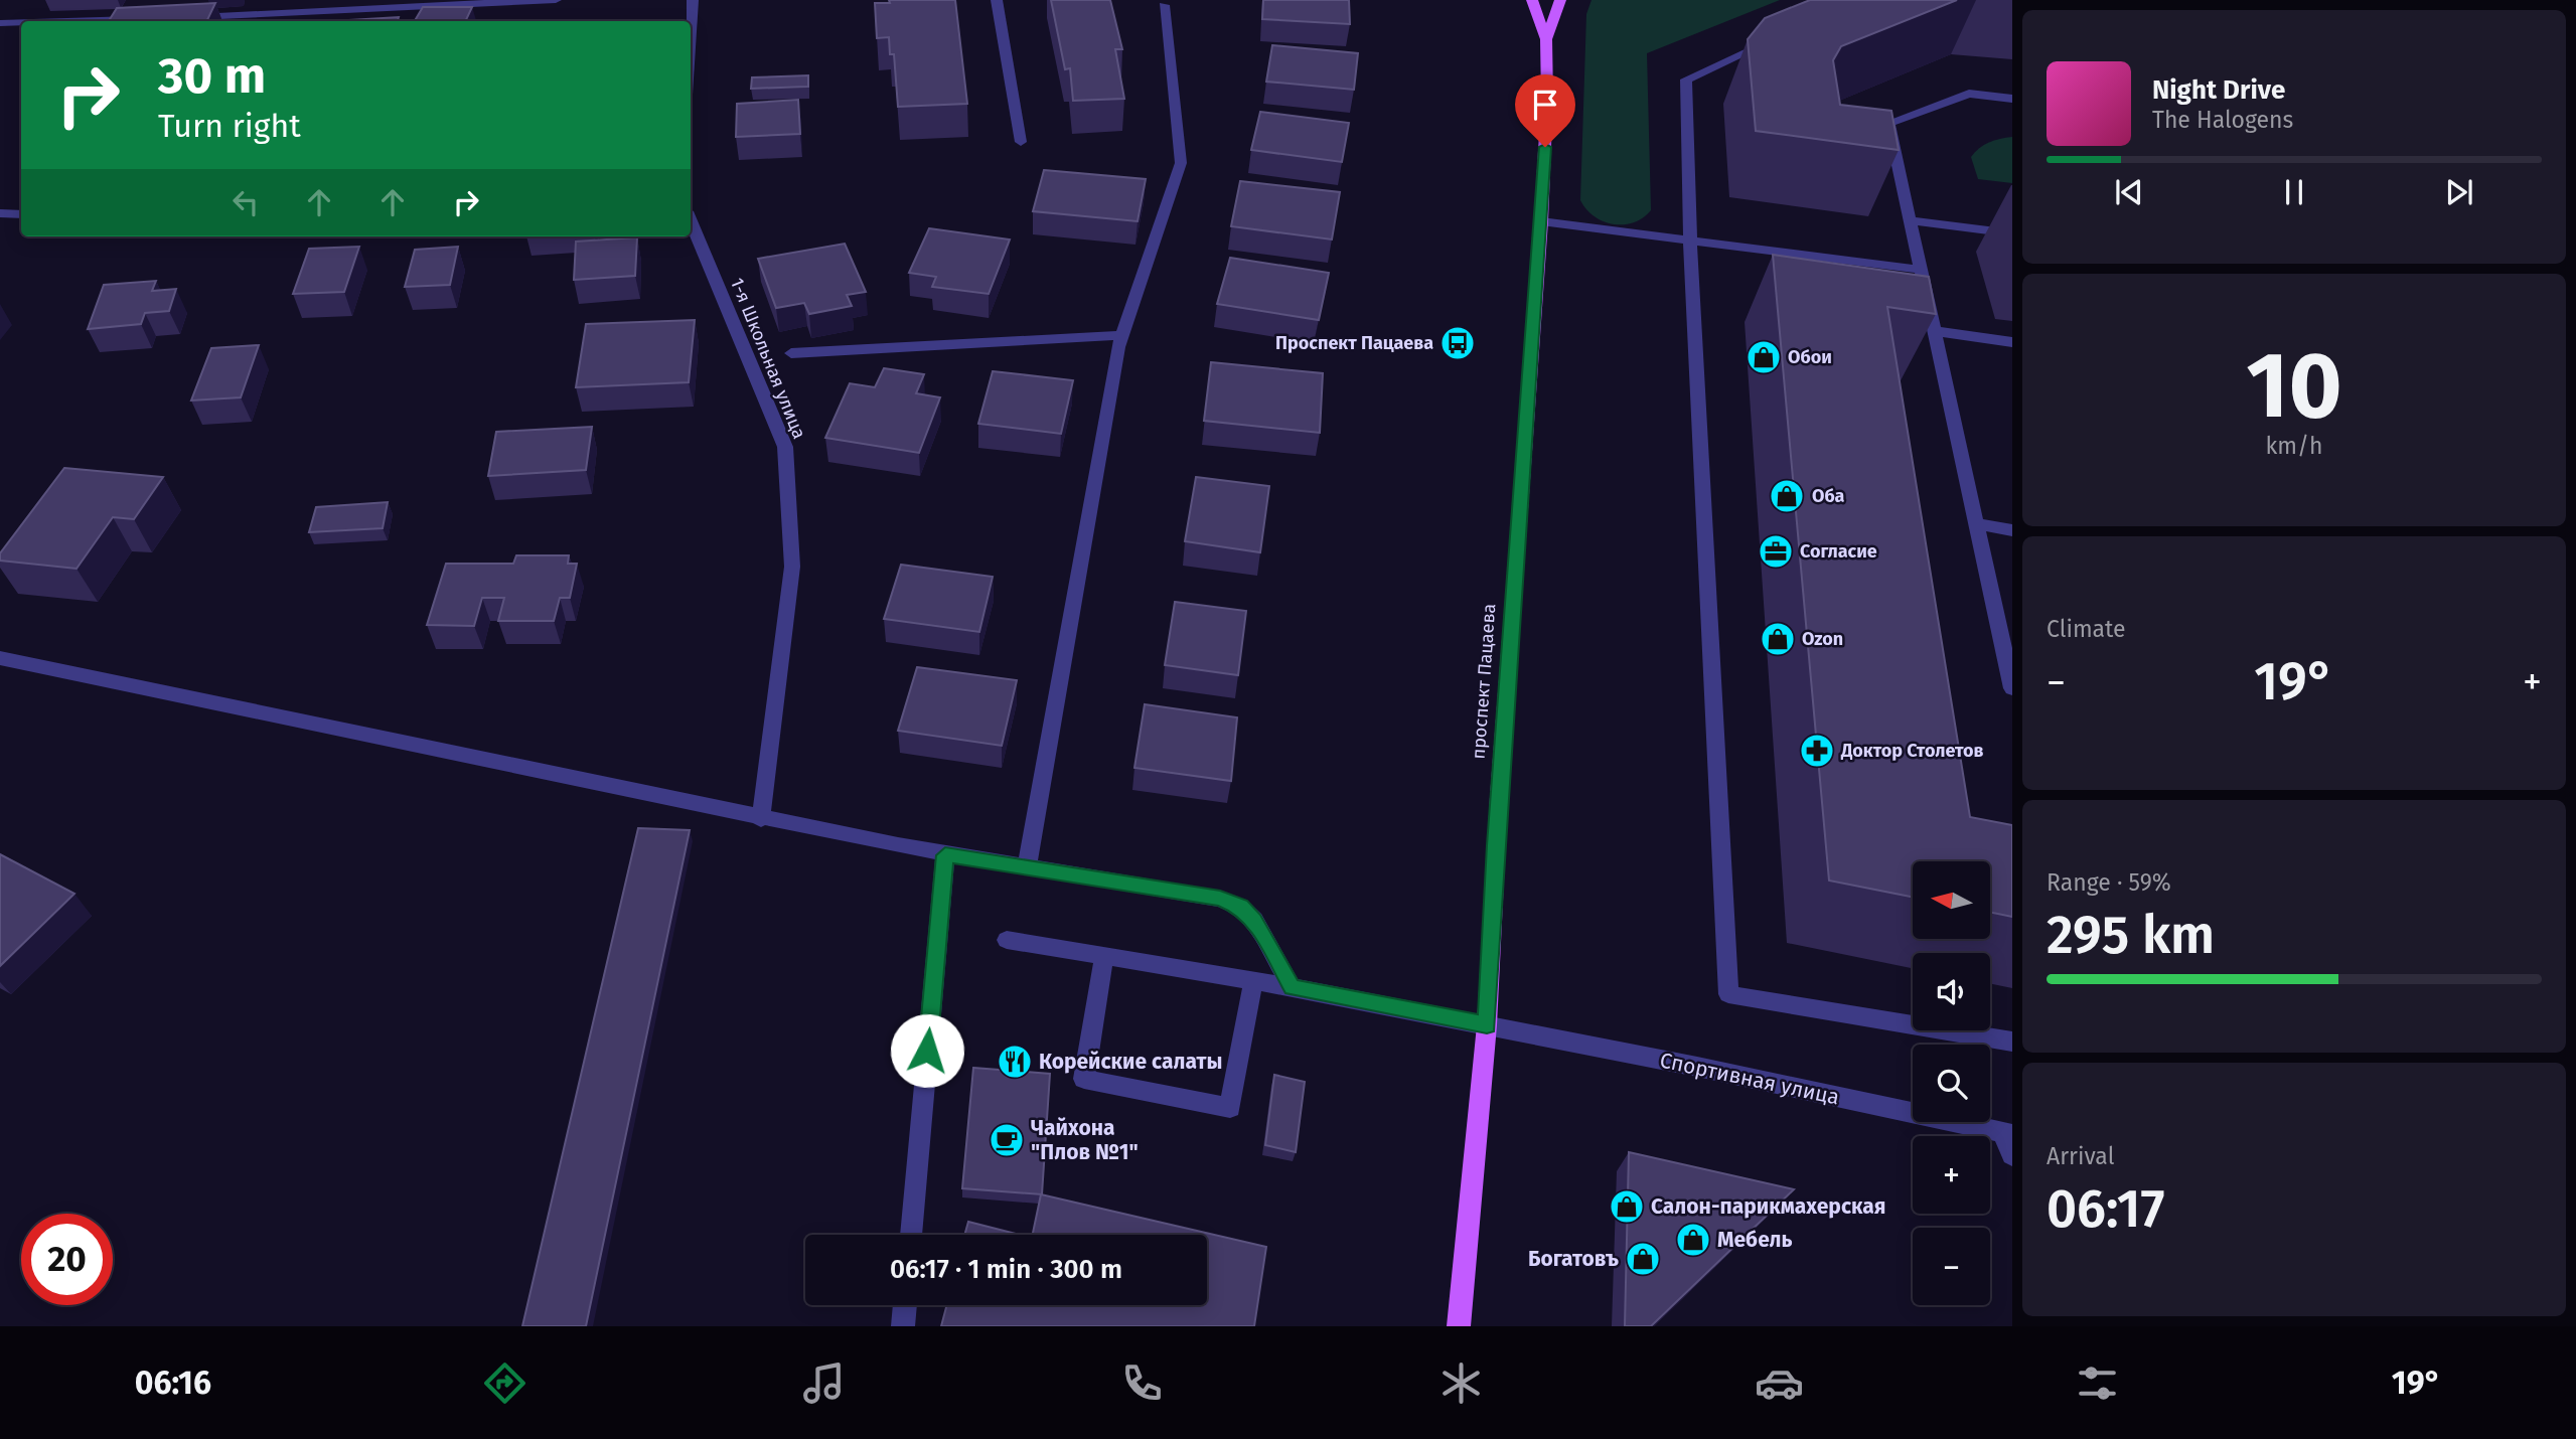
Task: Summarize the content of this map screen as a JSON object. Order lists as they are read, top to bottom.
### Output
{
  "streets": {
    "main road": ["проспект Пацаева"],
    "street": ["1-я Школьная улица", "Спортивная улица"]
  },
  "crossings": [
    ["проспект Пацаева", "Спортивная улица"]
  ],
  "places": {
    "bus stop": ["Проспект Пацаева"],
    "shop": [
      "Обои",
      "Оба",
      "Ozon",
      "Салон-парикмахерская",
      "Мебель",
      "Богатовъ"
    ],
    "office": ["Согласие"],
    "pharmacy": ["Доктор Столетов"],
    "restaurant": ["Корейские салаты"],
    "cafe": ["Чайхона \"Плов №1\""]
  },
  "north": "left",
  "page": {
    "turn": ["30 m", "Turn right"],
    "song": ["Night Drive", "The Halogens"],
    "tile": [
      ["10", "km/h"],
      "Climate",
      ["Range · 59%", "295 km"],
      ["Arrival", "06:17"]
    ],
    "heat": ["−", "19°", "+"],
    "map_buttons": ["+", "−"],
    "limit": "20",
    "trip": "06:17 · 1 min · 300 m",
    "tabs": ["06:16", "19°"]
  }
}
